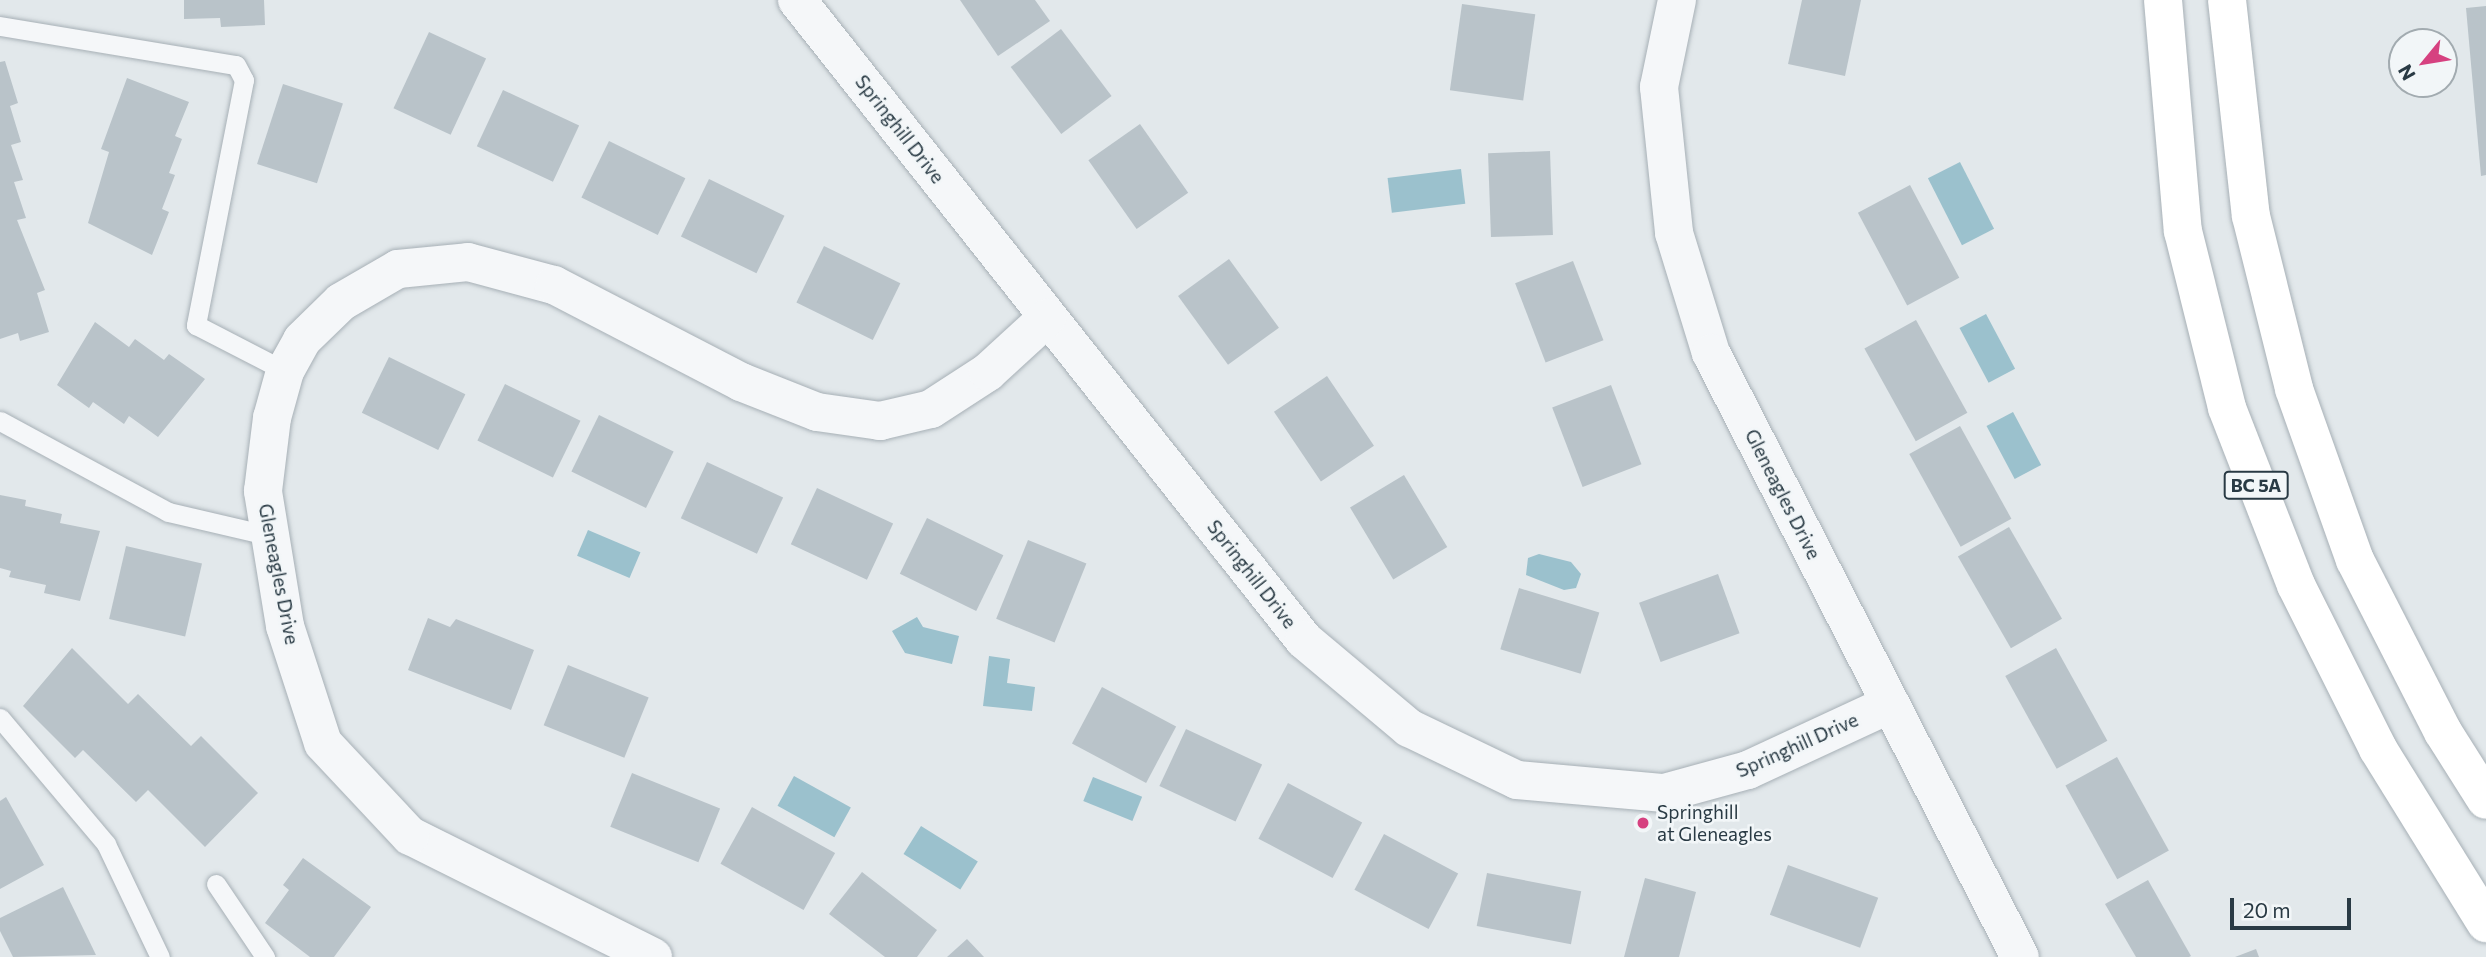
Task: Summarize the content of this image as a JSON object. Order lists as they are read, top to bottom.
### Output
{
  "streets": {
    "main road": ["BC 5A"],
    "street": ["Springhill Drive", "Gleneagles Drive"]
  },
  "crossings": [
    ["Springhill Drive", "Gleneagles Drive"]
  ],
  "places": ["Springhill at Gleneagles"],
  "scale_bar": "20 m",
  "north": "bottom left"
}
